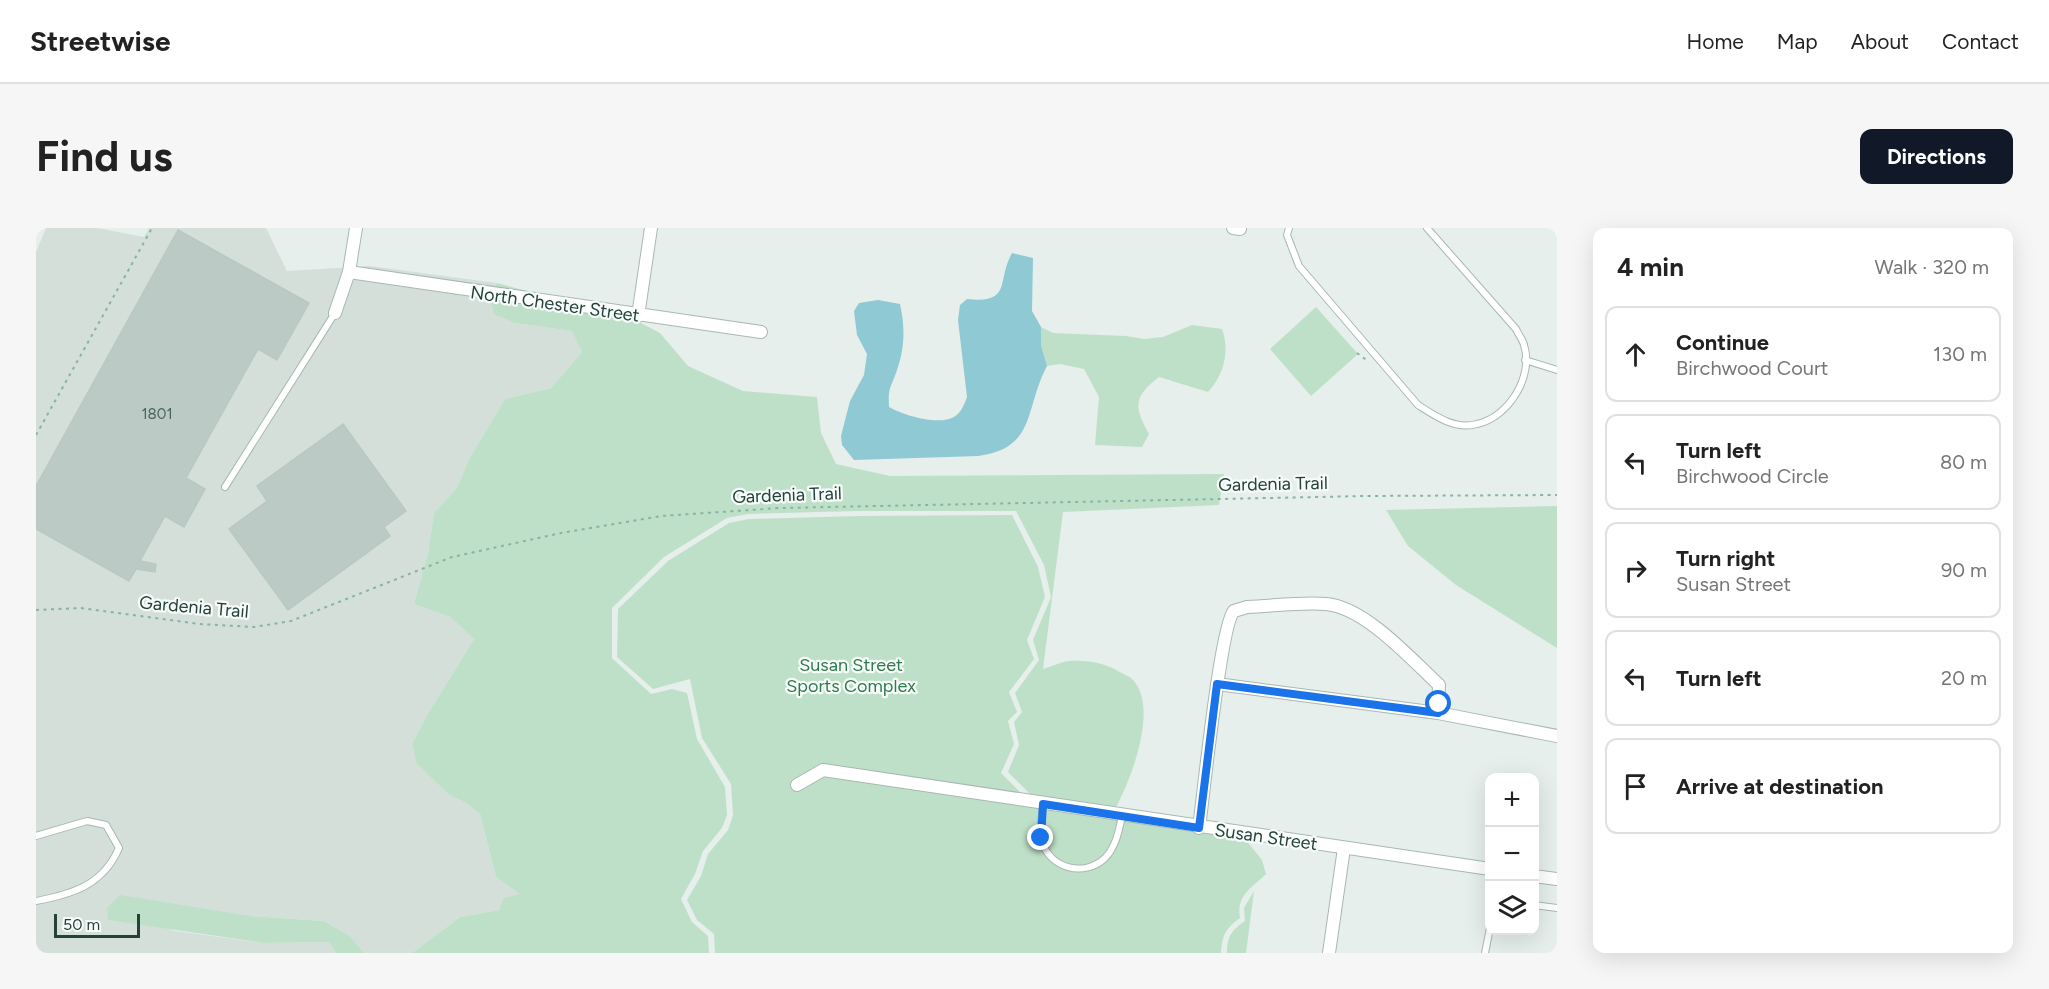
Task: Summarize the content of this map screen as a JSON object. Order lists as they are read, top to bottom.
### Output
{
  "streets": {
    "street": ["North Chester Street", "Susan Street"],
    "path": ["Gardenia Trail"]
  },
  "parks": ["Susan Street Sports Complex"],
  "house_numbers": ["1801"],
  "scale_bar": "50 m",
  "page": {
    "header": "Streetwise",
    "nav": [
      "Home",
      "Map",
      "About",
      "Contact"
    ],
    "buttons": "Directions",
    "title": "Find us",
    "heading": ["4 min", "Walk · 320 m"],
    "list": [
      ["Continue", "Birchwood Court", "130 m"],
      ["Turn left", "Birchwood Circle", "80 m"],
      ["Turn right", "Susan Street", "90 m"],
      ["Turn left", "20 m"],
      "Arrive at destination"
    ],
    "map_buttons": ["+", "−"],
    "scale": "50 m"
  }
}
